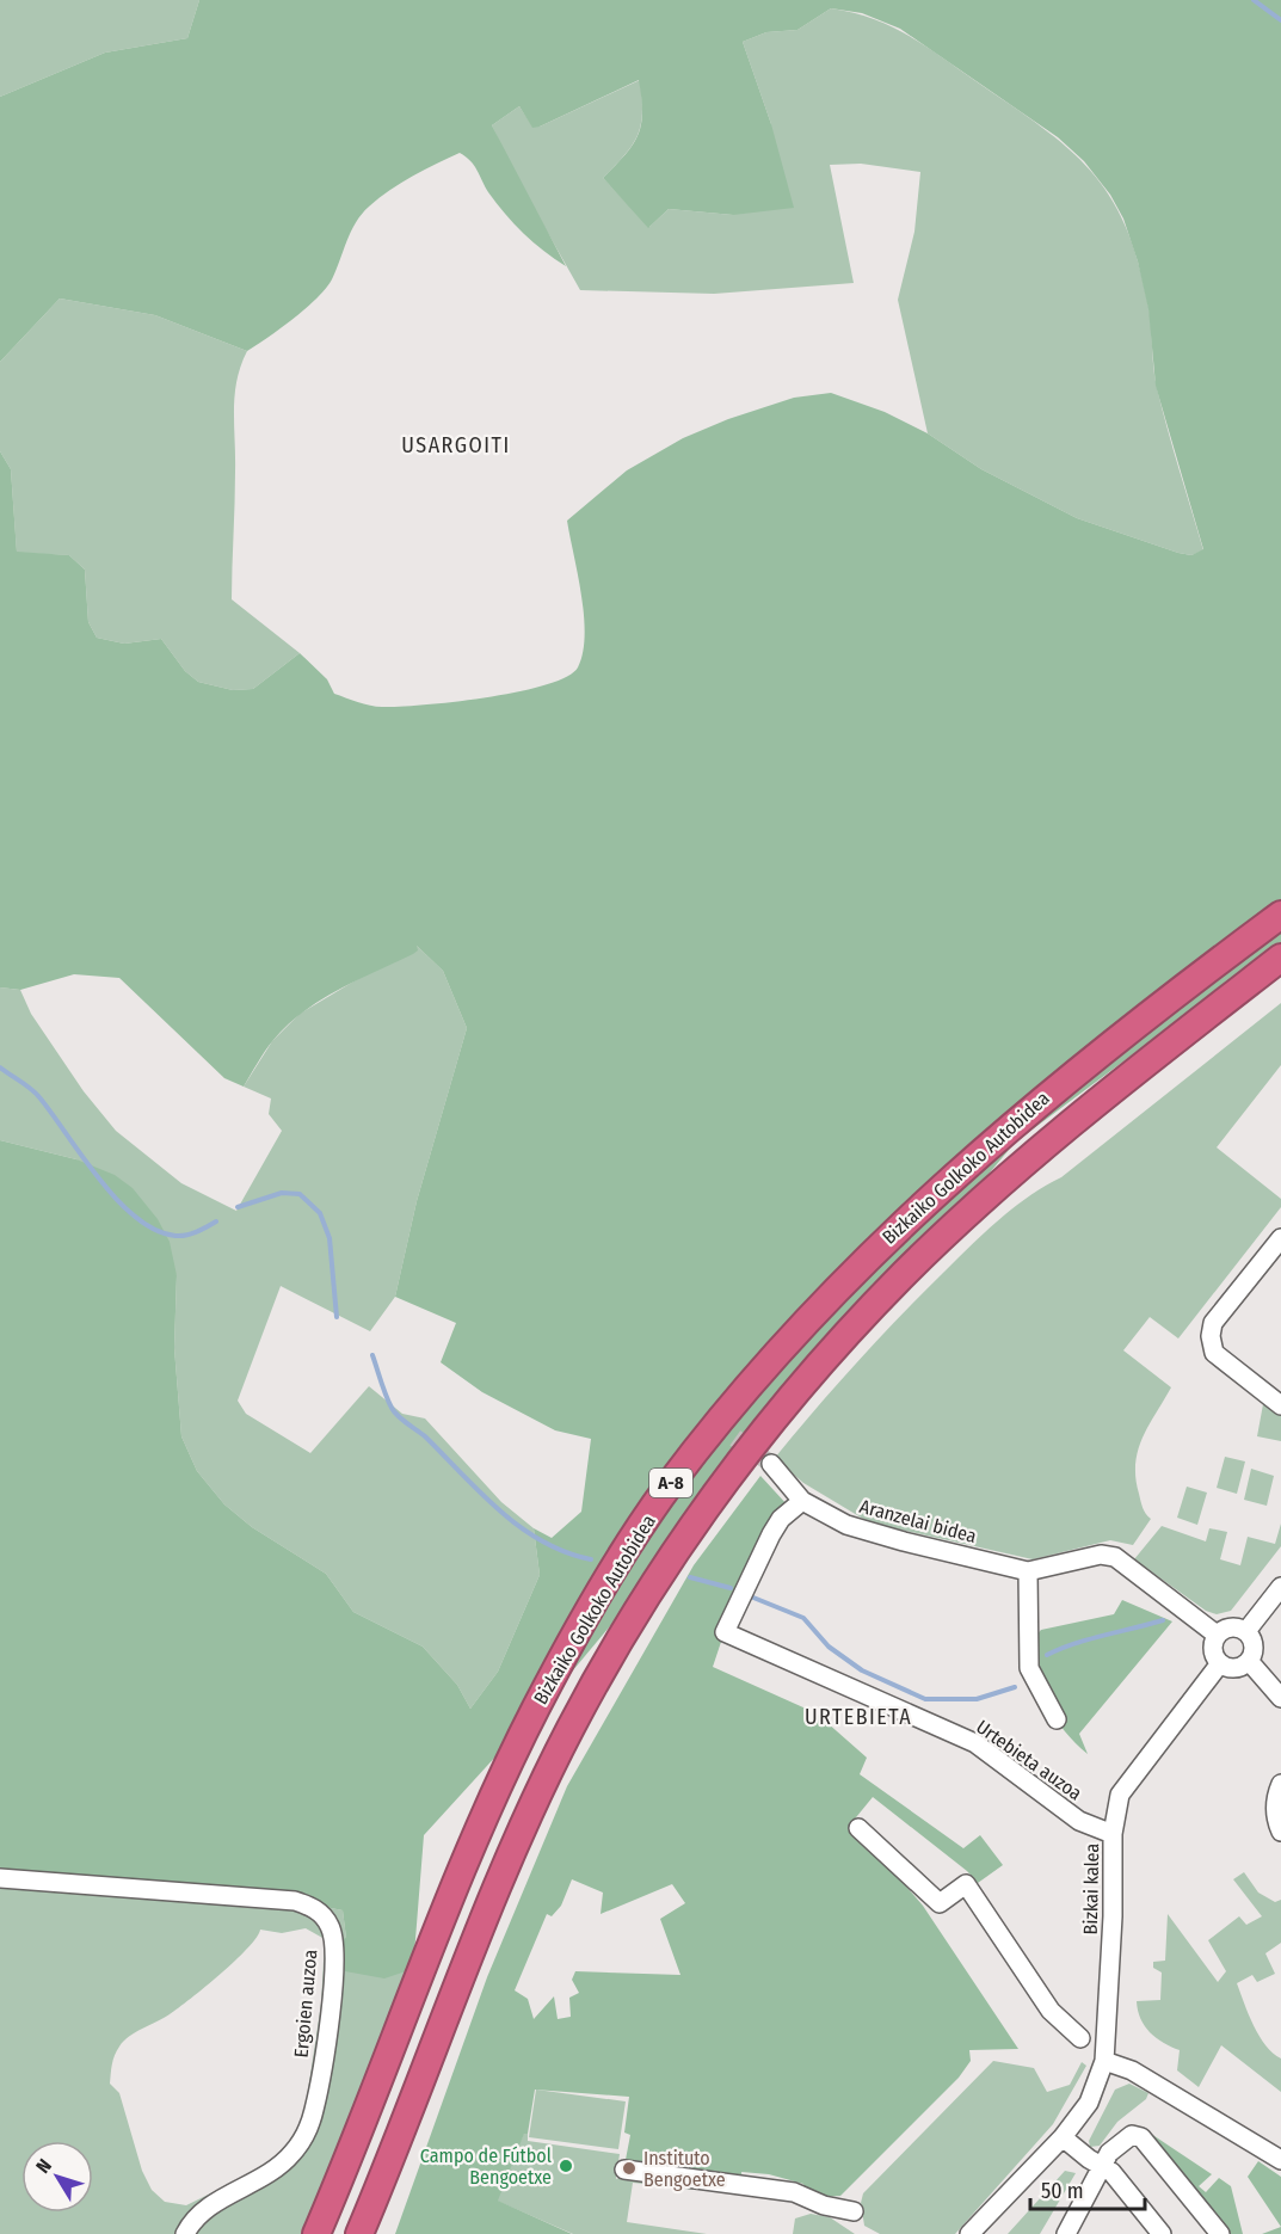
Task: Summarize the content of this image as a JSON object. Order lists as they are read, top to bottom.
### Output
{
  "streets": {
    "highway": ["Bizkaiko Golkoko Autobidea", "A-8"],
    "street": [
      "Aranzelai bidea",
      "Urtebieta auzoa",
      "Bizkai kalea",
      "Ergoien auzoa"
    ]
  },
  "crossings": [
    ["Aranzelai bidea", "Urtebieta auzoa"],
    ["Aranzelai bidea", "Bizkai kalea"],
    ["Urtebieta auzoa", "Bizkai kalea"]
  ],
  "districts": ["USARGOITI", "URTEBIETA"],
  "places": ["Campo de Fútbol Bengoetxe", "Instituto Bengoetxe"],
  "scale_bar": "50 m",
  "north": "top left"
}
